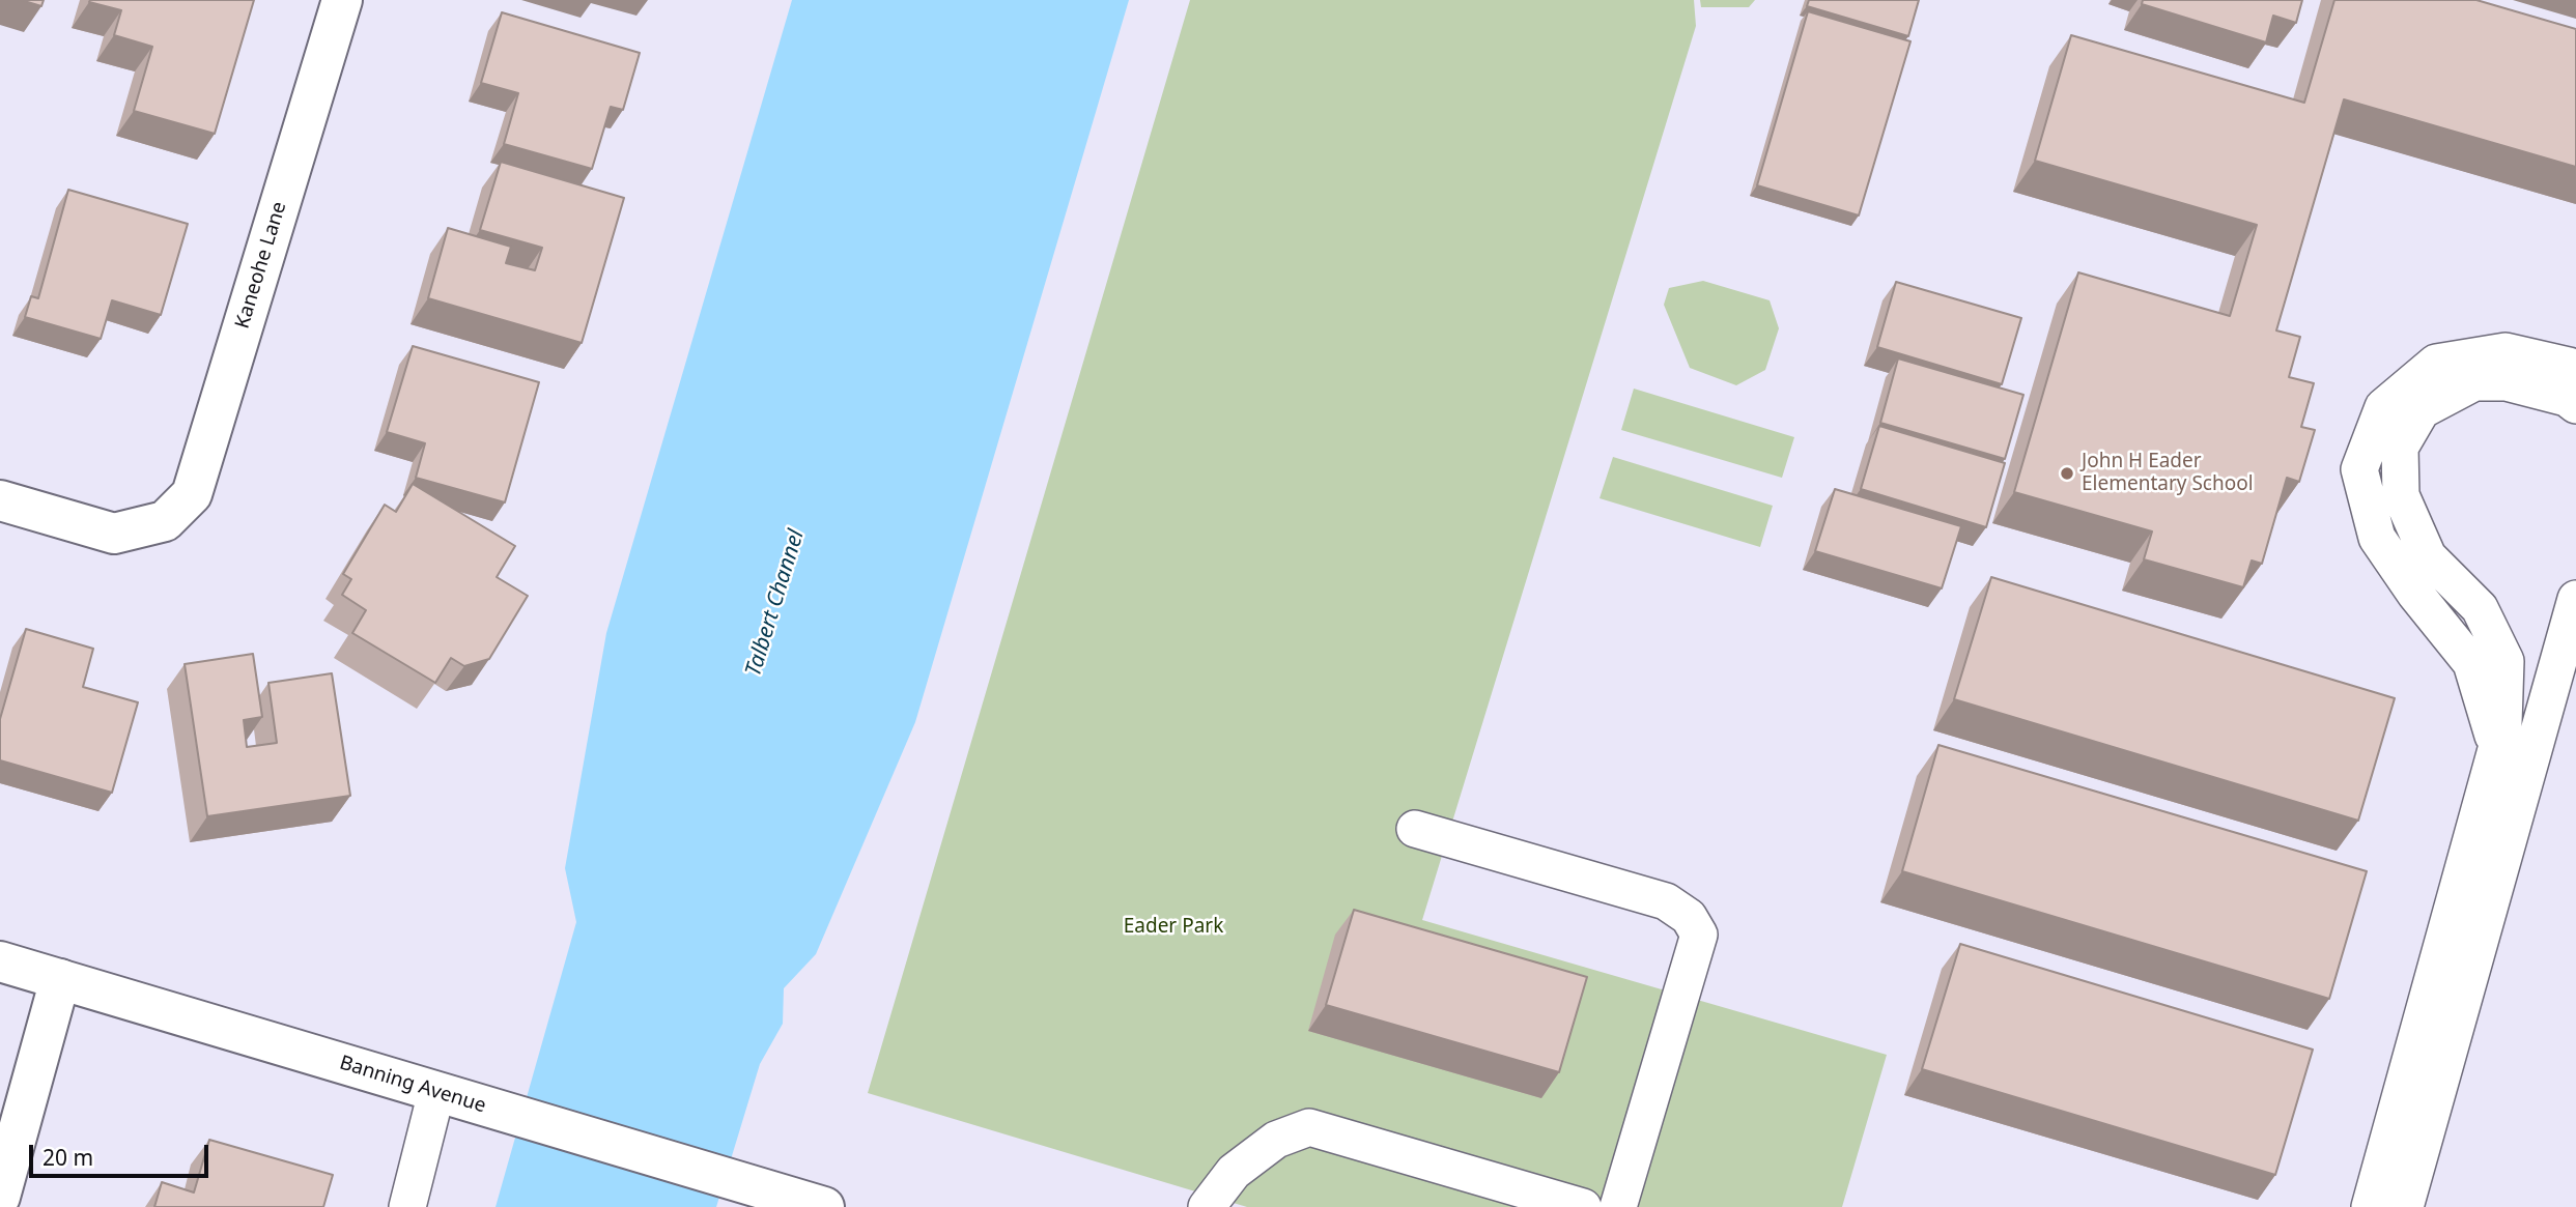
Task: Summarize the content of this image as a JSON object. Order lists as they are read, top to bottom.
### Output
{
  "streets": {
    "street": ["Kaneohe Lane", "Banning Avenue"]
  },
  "water": ["Talbert Channel"],
  "parks": ["Eader Park"],
  "places": ["John H Eader Elementary School"],
  "scale_bar": "20 m"
}
